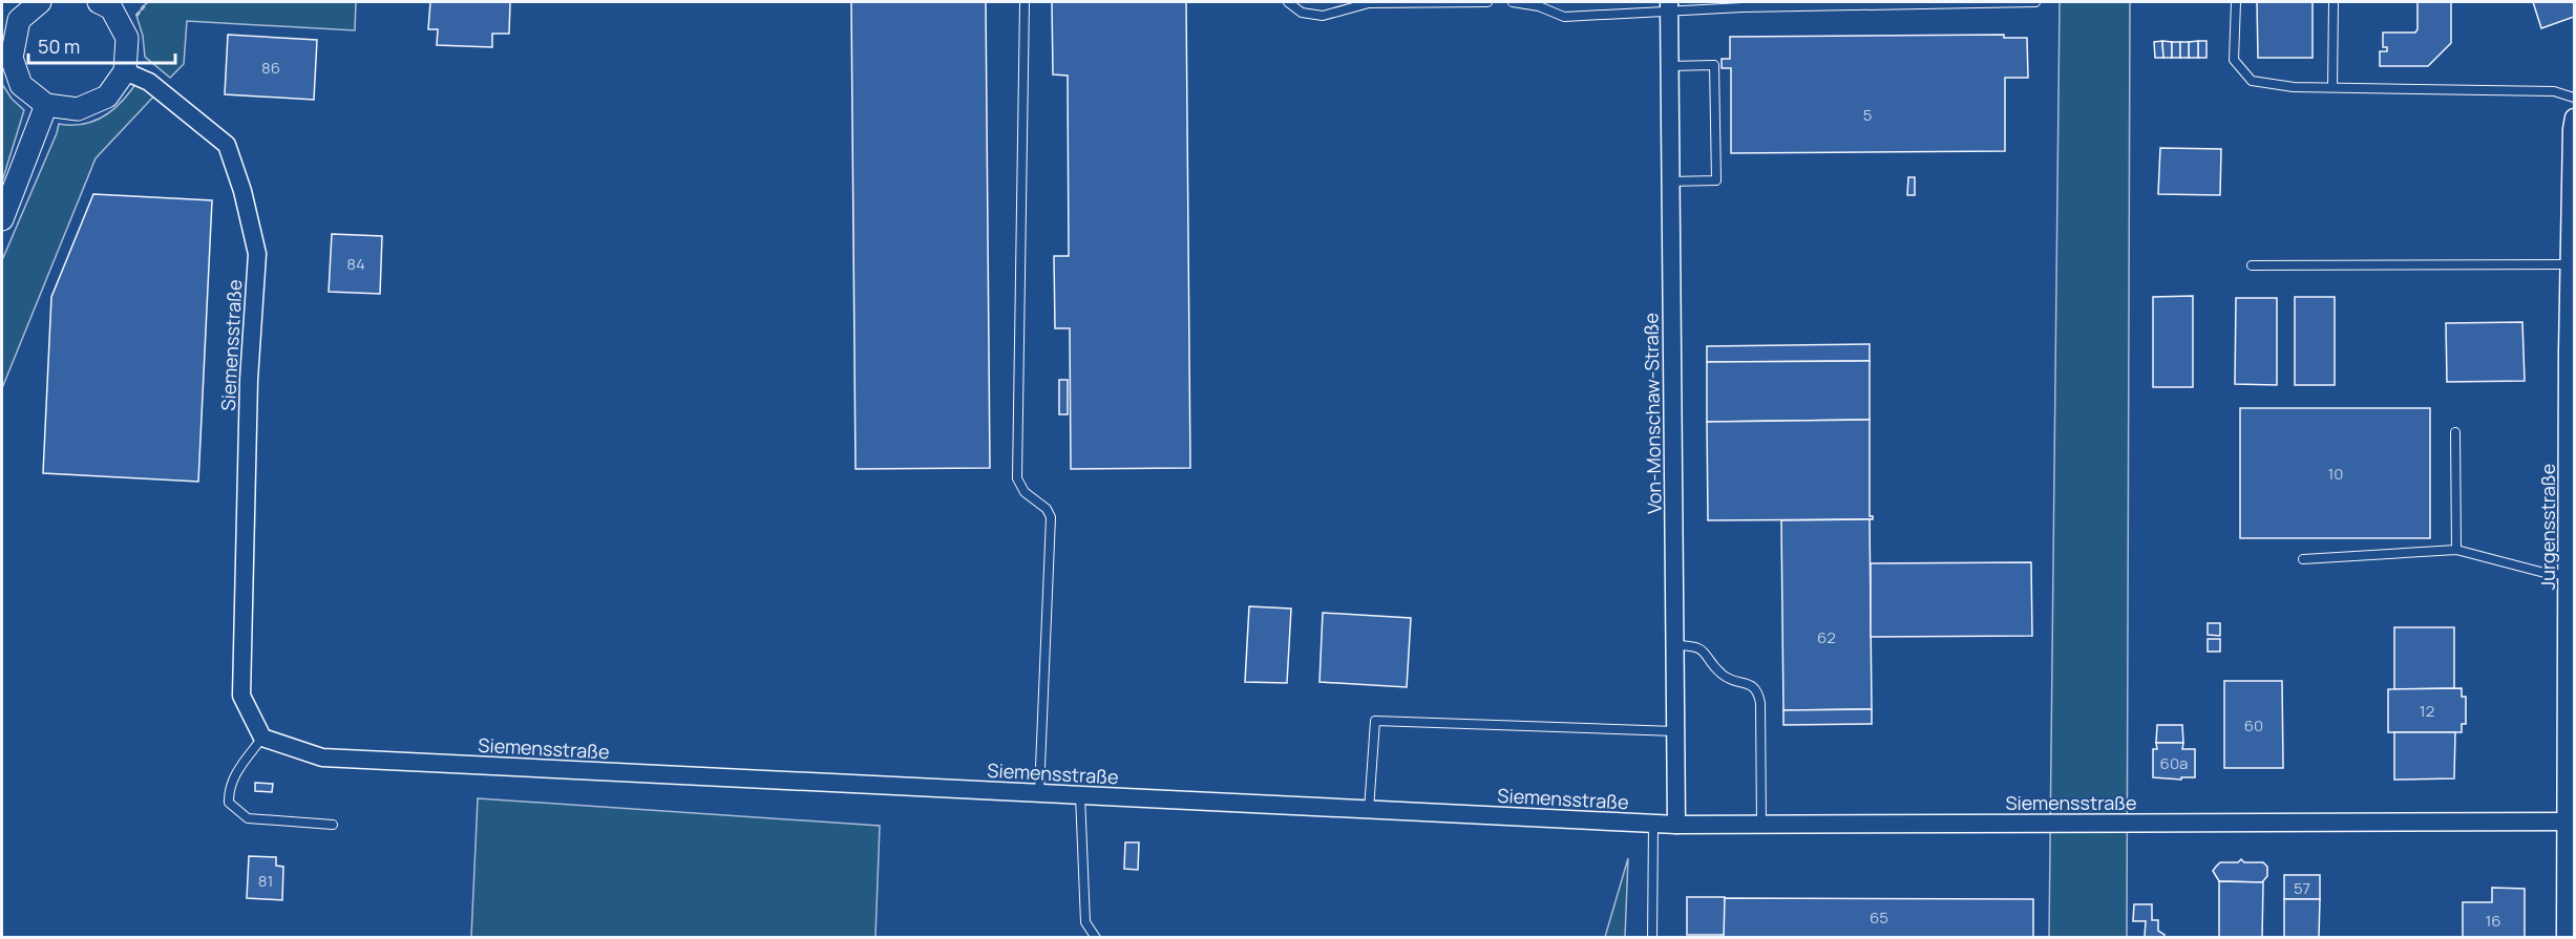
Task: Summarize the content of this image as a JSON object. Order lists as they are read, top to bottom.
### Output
{
  "streets": {
    "street": ["Siemensstraße", "Von-Monschaw-Straße", "Jurgensstraße"]
  },
  "crossings": [
    ["Siemensstraße", "Von-Monschaw-Straße"],
    ["Siemensstraße", "Jurgensstraße"]
  ],
  "house_numbers": [
    "86",
    "5",
    "84",
    "10",
    "62",
    "12",
    "60",
    "60a",
    "81",
    "57",
    "65",
    "16"
  ],
  "scale_bar": "50 m"
}
